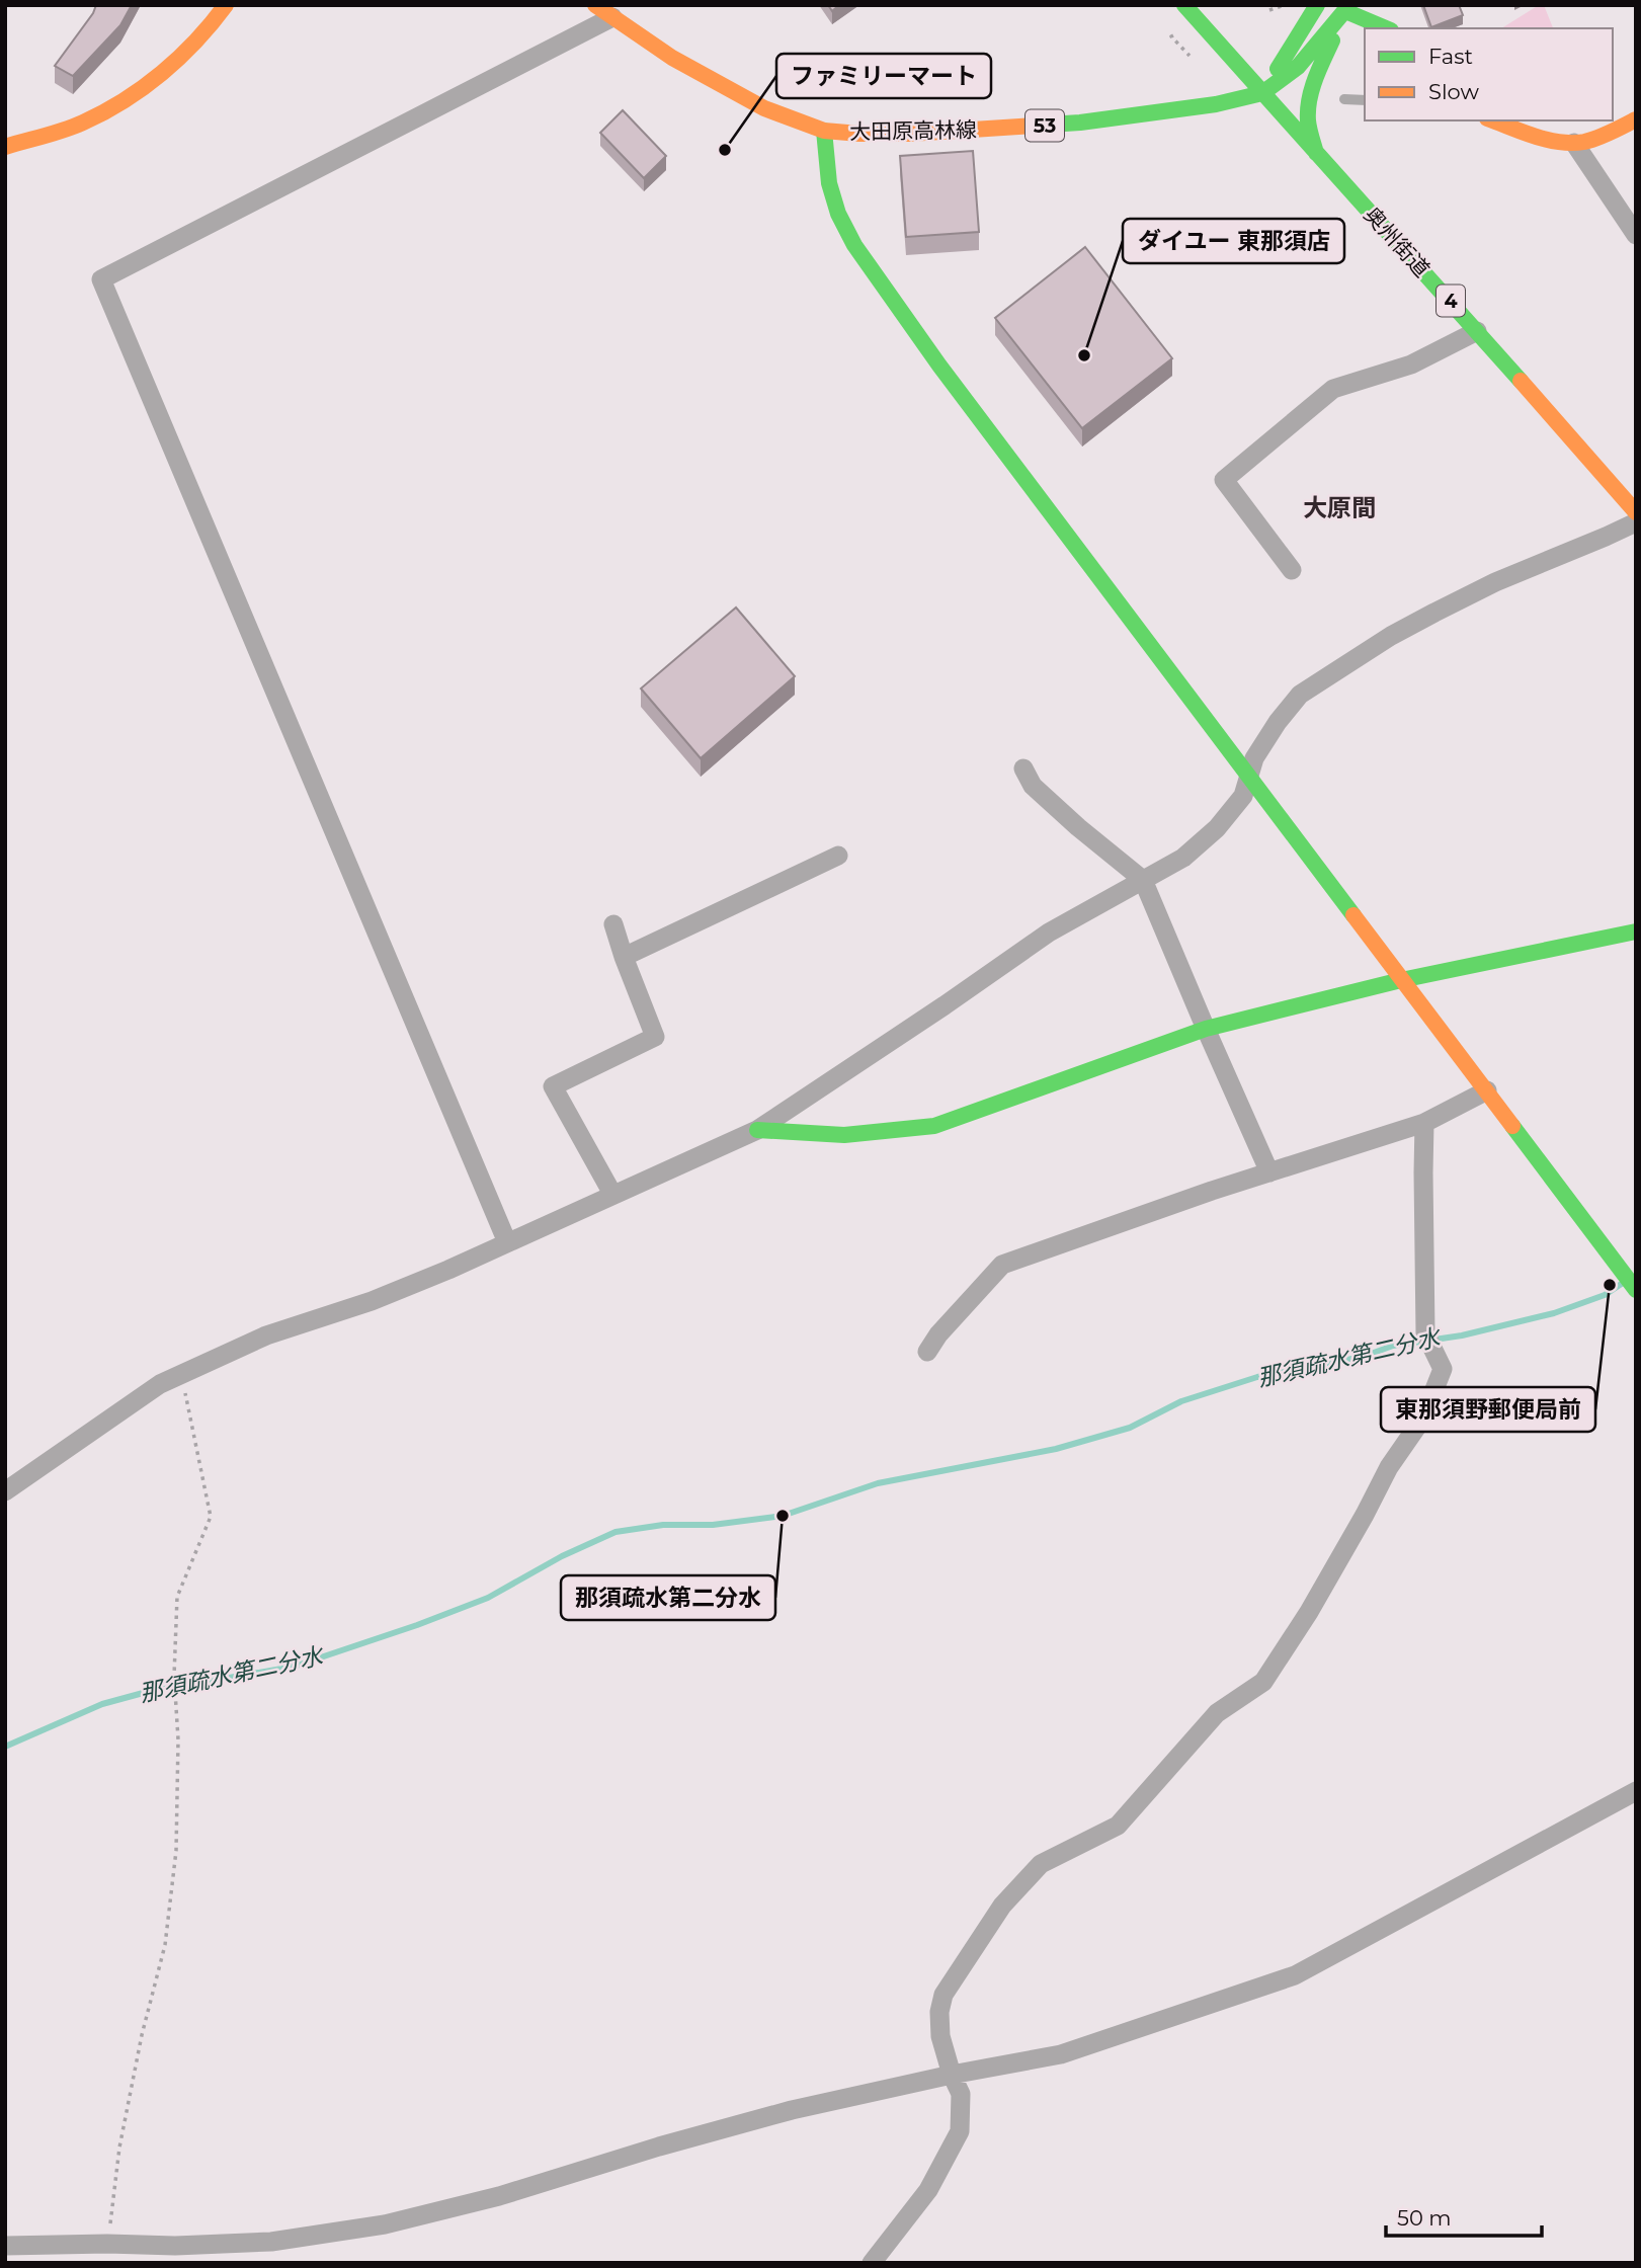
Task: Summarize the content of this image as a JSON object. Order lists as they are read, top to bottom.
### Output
{
  "streets": {
    "main road": [
      "53",
      "大田原高林線",
      "奥州街道",
      "4"
    ]
  },
  "crossings": [
    ["大田原高林線", "奥州街道"]
  ],
  "districts": ["大原間"],
  "water": ["那須疏水第二分水"],
  "places": [
    "ファミリーマート",
    "ダイユー 東那須店",
    "東那須野郵便局前",
    "那須疏水第二分水"
  ],
  "legend": ["Fast", "Slow"],
  "scale_bar": "50 m"
}
